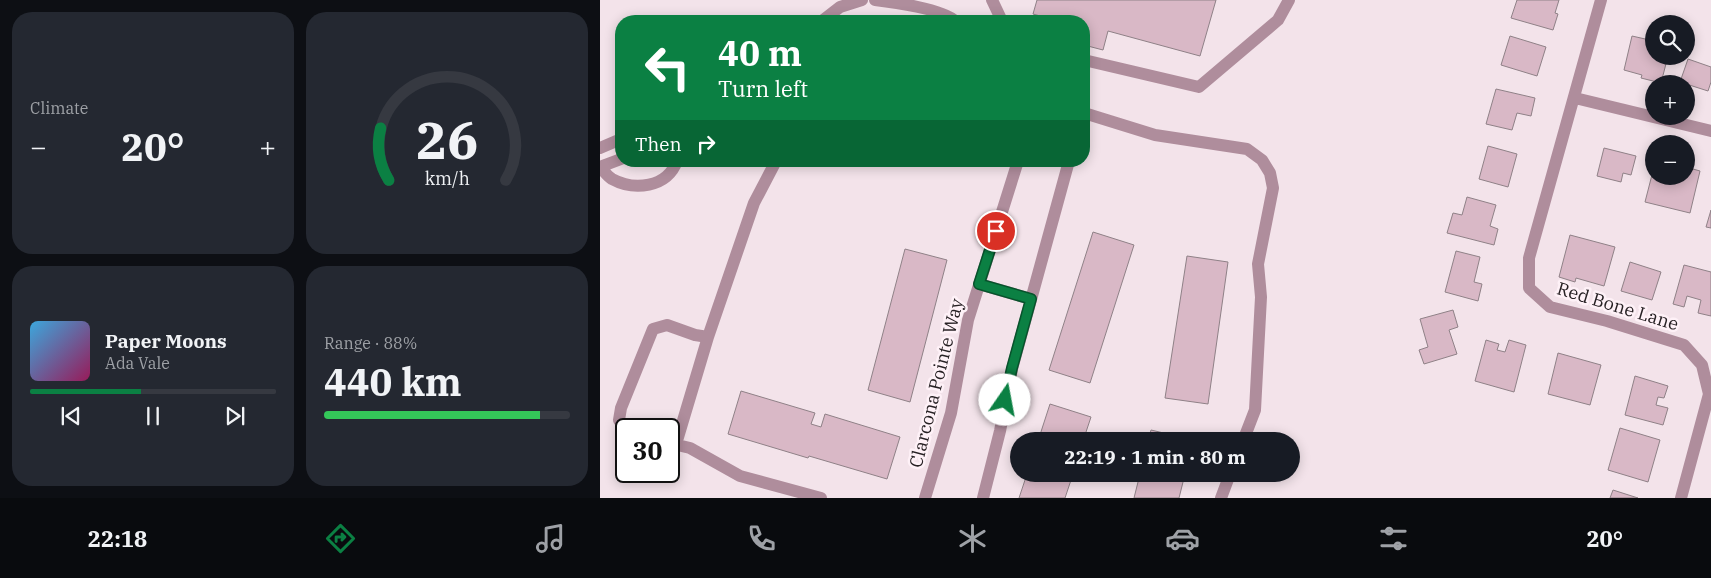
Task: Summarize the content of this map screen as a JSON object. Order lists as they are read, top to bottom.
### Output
{
  "streets": {
    "street": ["Red Bone Lane", "Clarcona Pointe Way"]
  },
  "page": {
    "tile": [
      "Climate",
      ["Range · 88%", "440 km"]
    ],
    "map_buttons": ["+", "−"],
    "turn": ["40 m", "Turn left"],
    "then": "Then",
    "heat": ["−", "20°", "+"],
    "song": ["Paper Moons", "Ada Vale"],
    "limit": "30",
    "trip": "22:19 · 1 min · 80 m",
    "tabs": ["22:18", "20°"],
    "gauge": ["26", "km/h"]
  }
}
